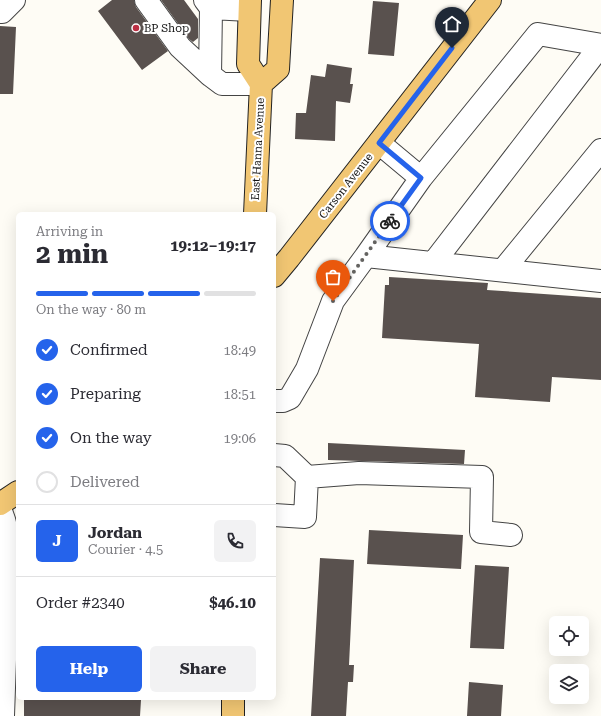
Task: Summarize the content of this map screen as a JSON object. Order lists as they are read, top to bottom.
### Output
{
  "streets": {
    "main road": ["East Hanna Avenue", "Carson Avenue"]
  },
  "places": ["BP Shop"],
  "page": {
    "heading": ["2 min", "Arriving in", "19:12–19:17"],
    "panel": [
      "Jordan",
      "Courier · 4.5",
      "Order #2340",
      "$46.10"
    ],
    "bar": "On the way · 80 m",
    "list": [
      ["Confirmed", "18:49"],
      ["Preparing", "18:51"],
      ["On the way", "19:06"],
      "Delivered"
    ],
    "round": "J",
    "buttons": ["Help", "Share"]
  }
}
